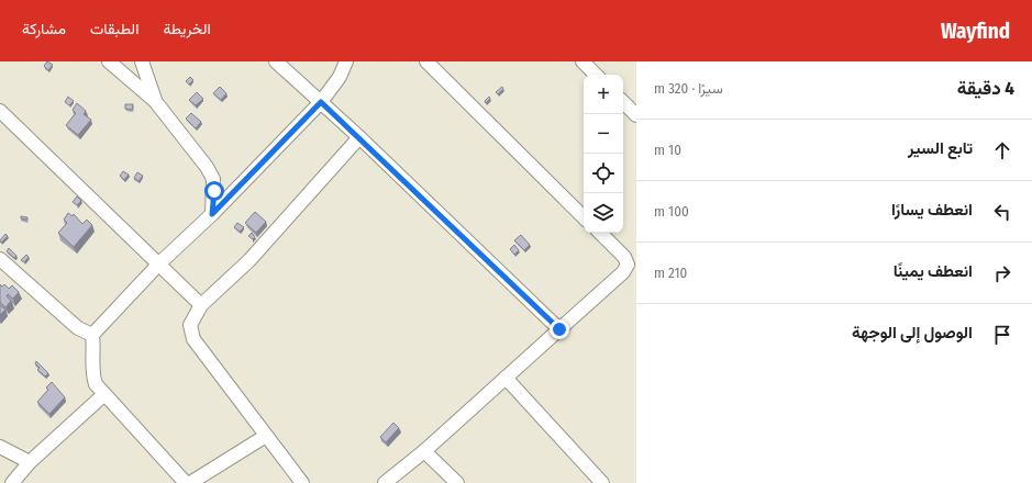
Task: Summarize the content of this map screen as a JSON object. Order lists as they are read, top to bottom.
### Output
{
  "page": {
    "header": "Wayfind",
    "nav": ["الخريطة", "الطبقات", "مشاركة"],
    "heading": ["4 دقيقة", "سيرًا · 320 m"],
    "map_buttons": ["+", "−"],
    "list": [
      ["تابع السير", "10 m"],
      ["انعطف يسارًا", "100 m"],
      ["انعطف يمينًا", "210 m"],
      "الوصول إلى الوجهة"
    ]
  }
}
